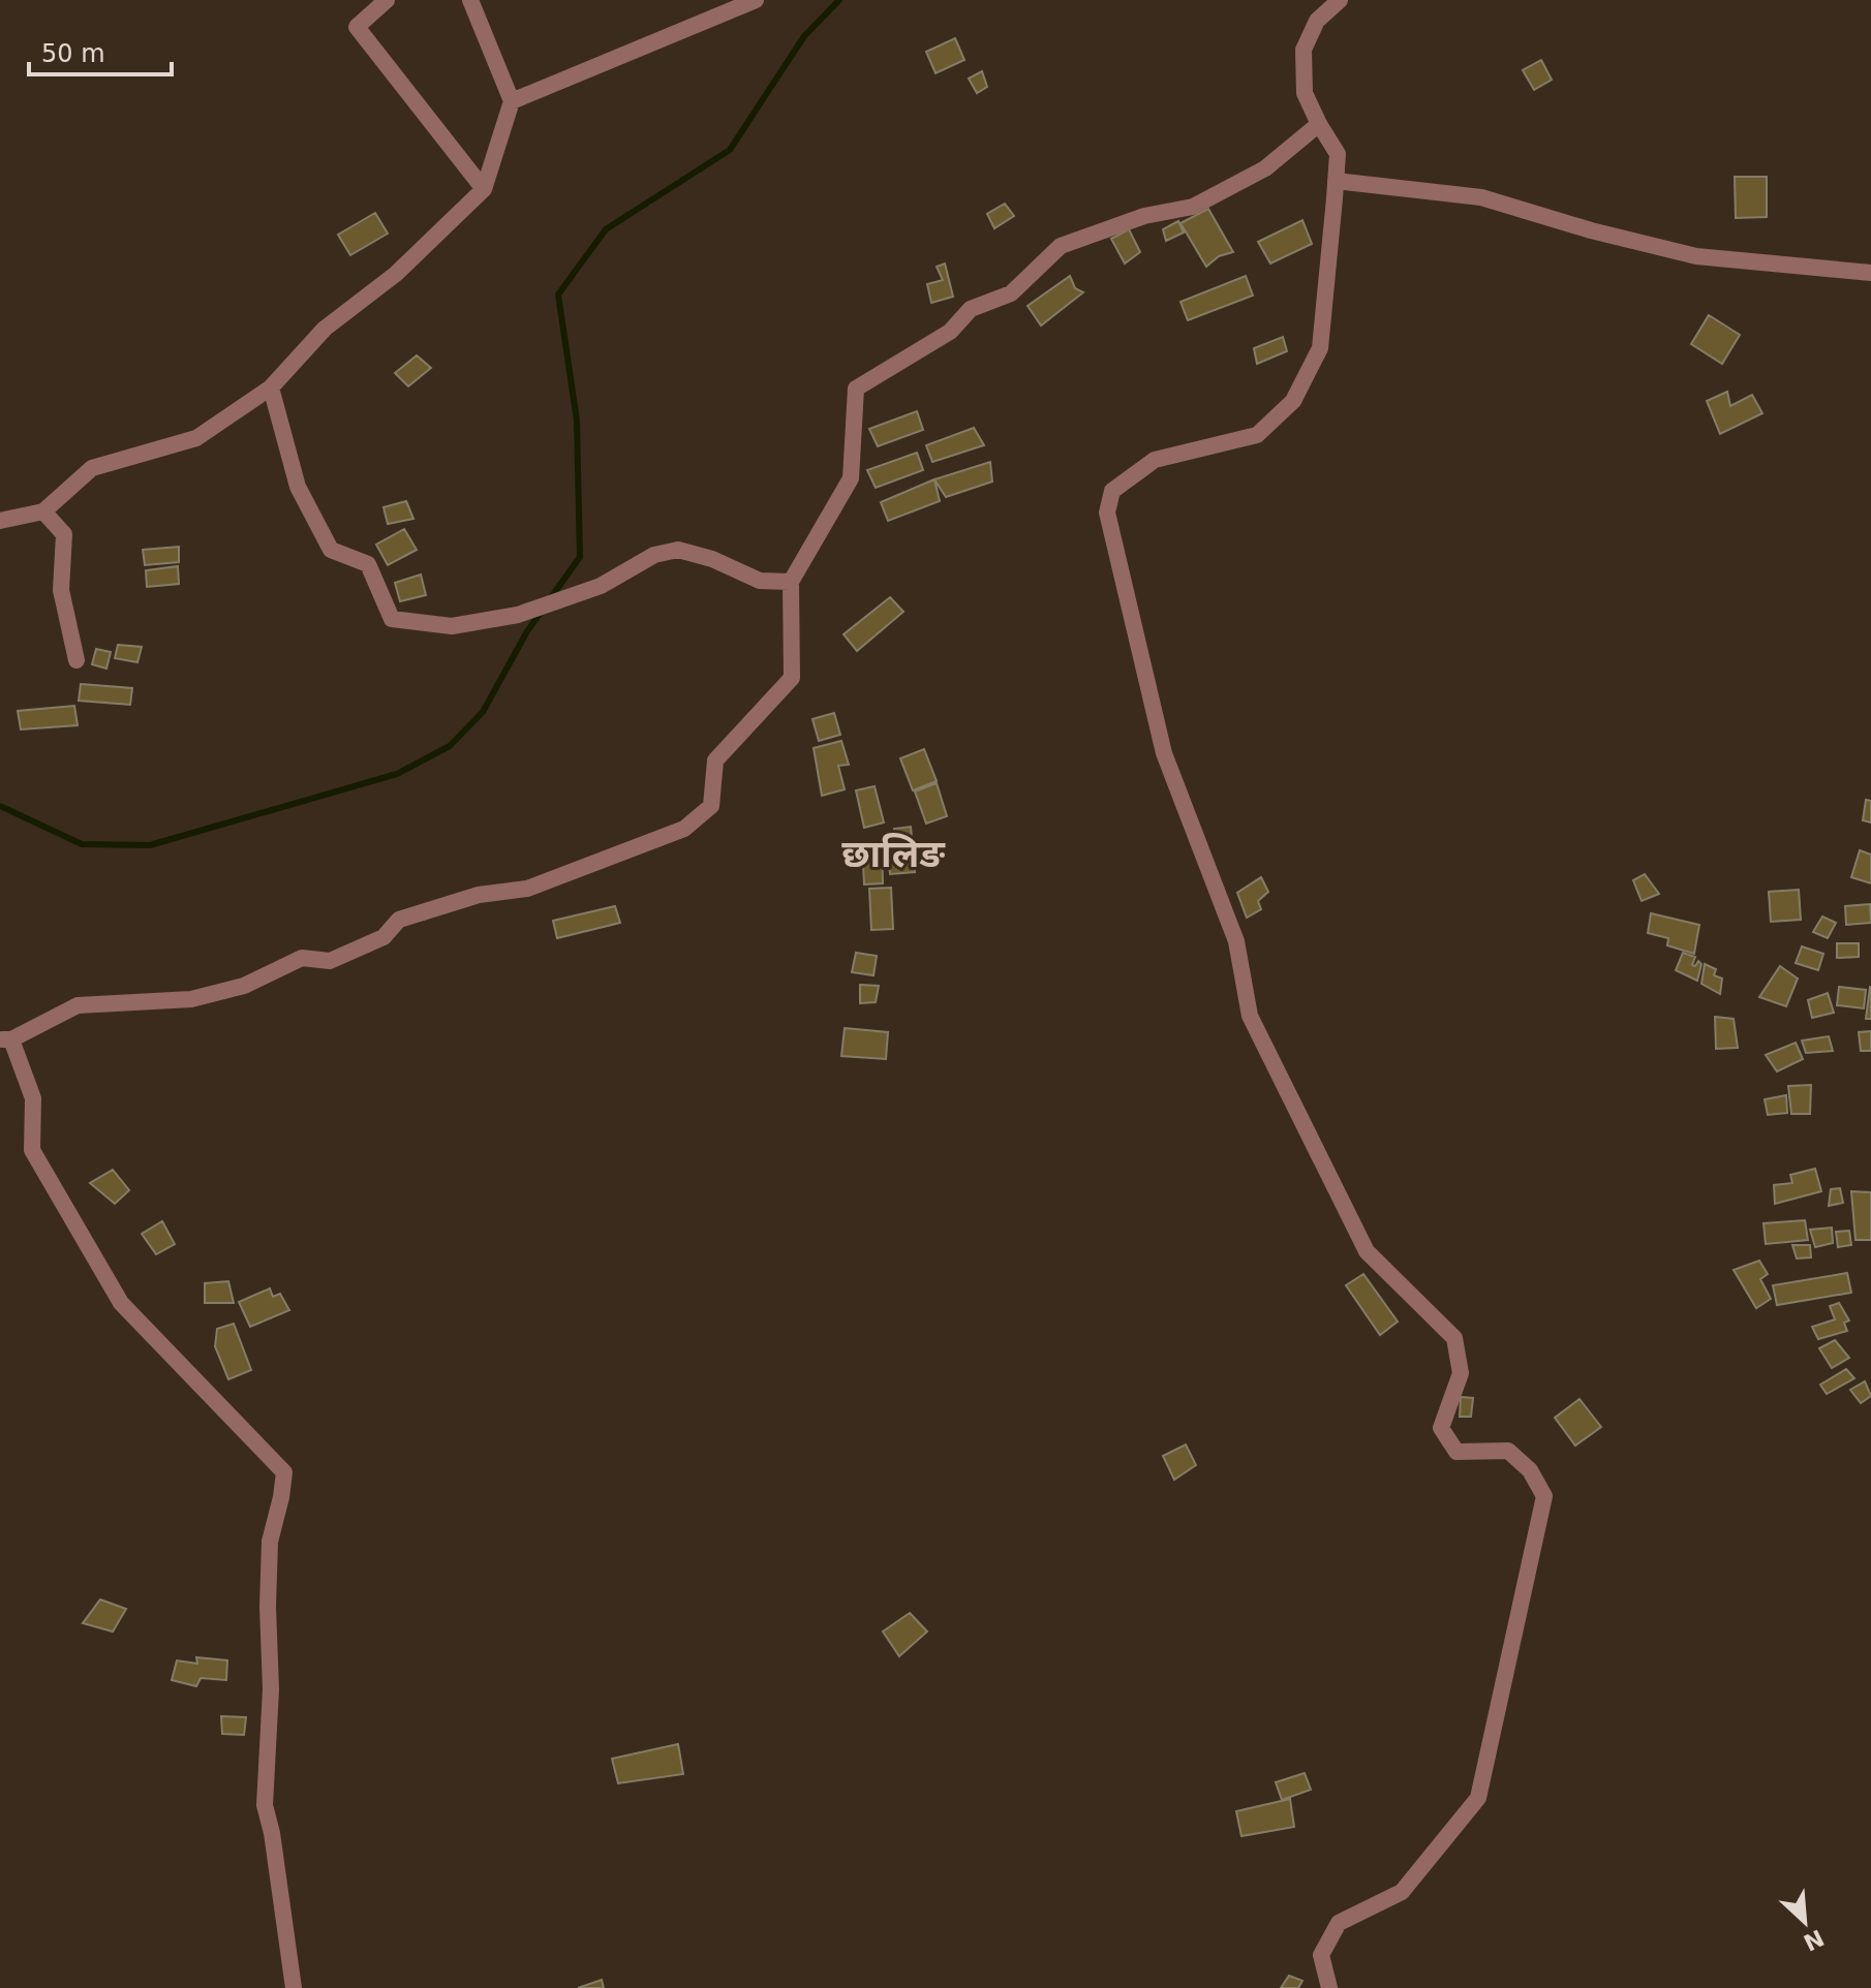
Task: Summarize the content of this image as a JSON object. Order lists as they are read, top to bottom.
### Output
{
  "districts": ["छालिङ"],
  "scale_bar": "50 m",
  "north": "bottom right"
}
